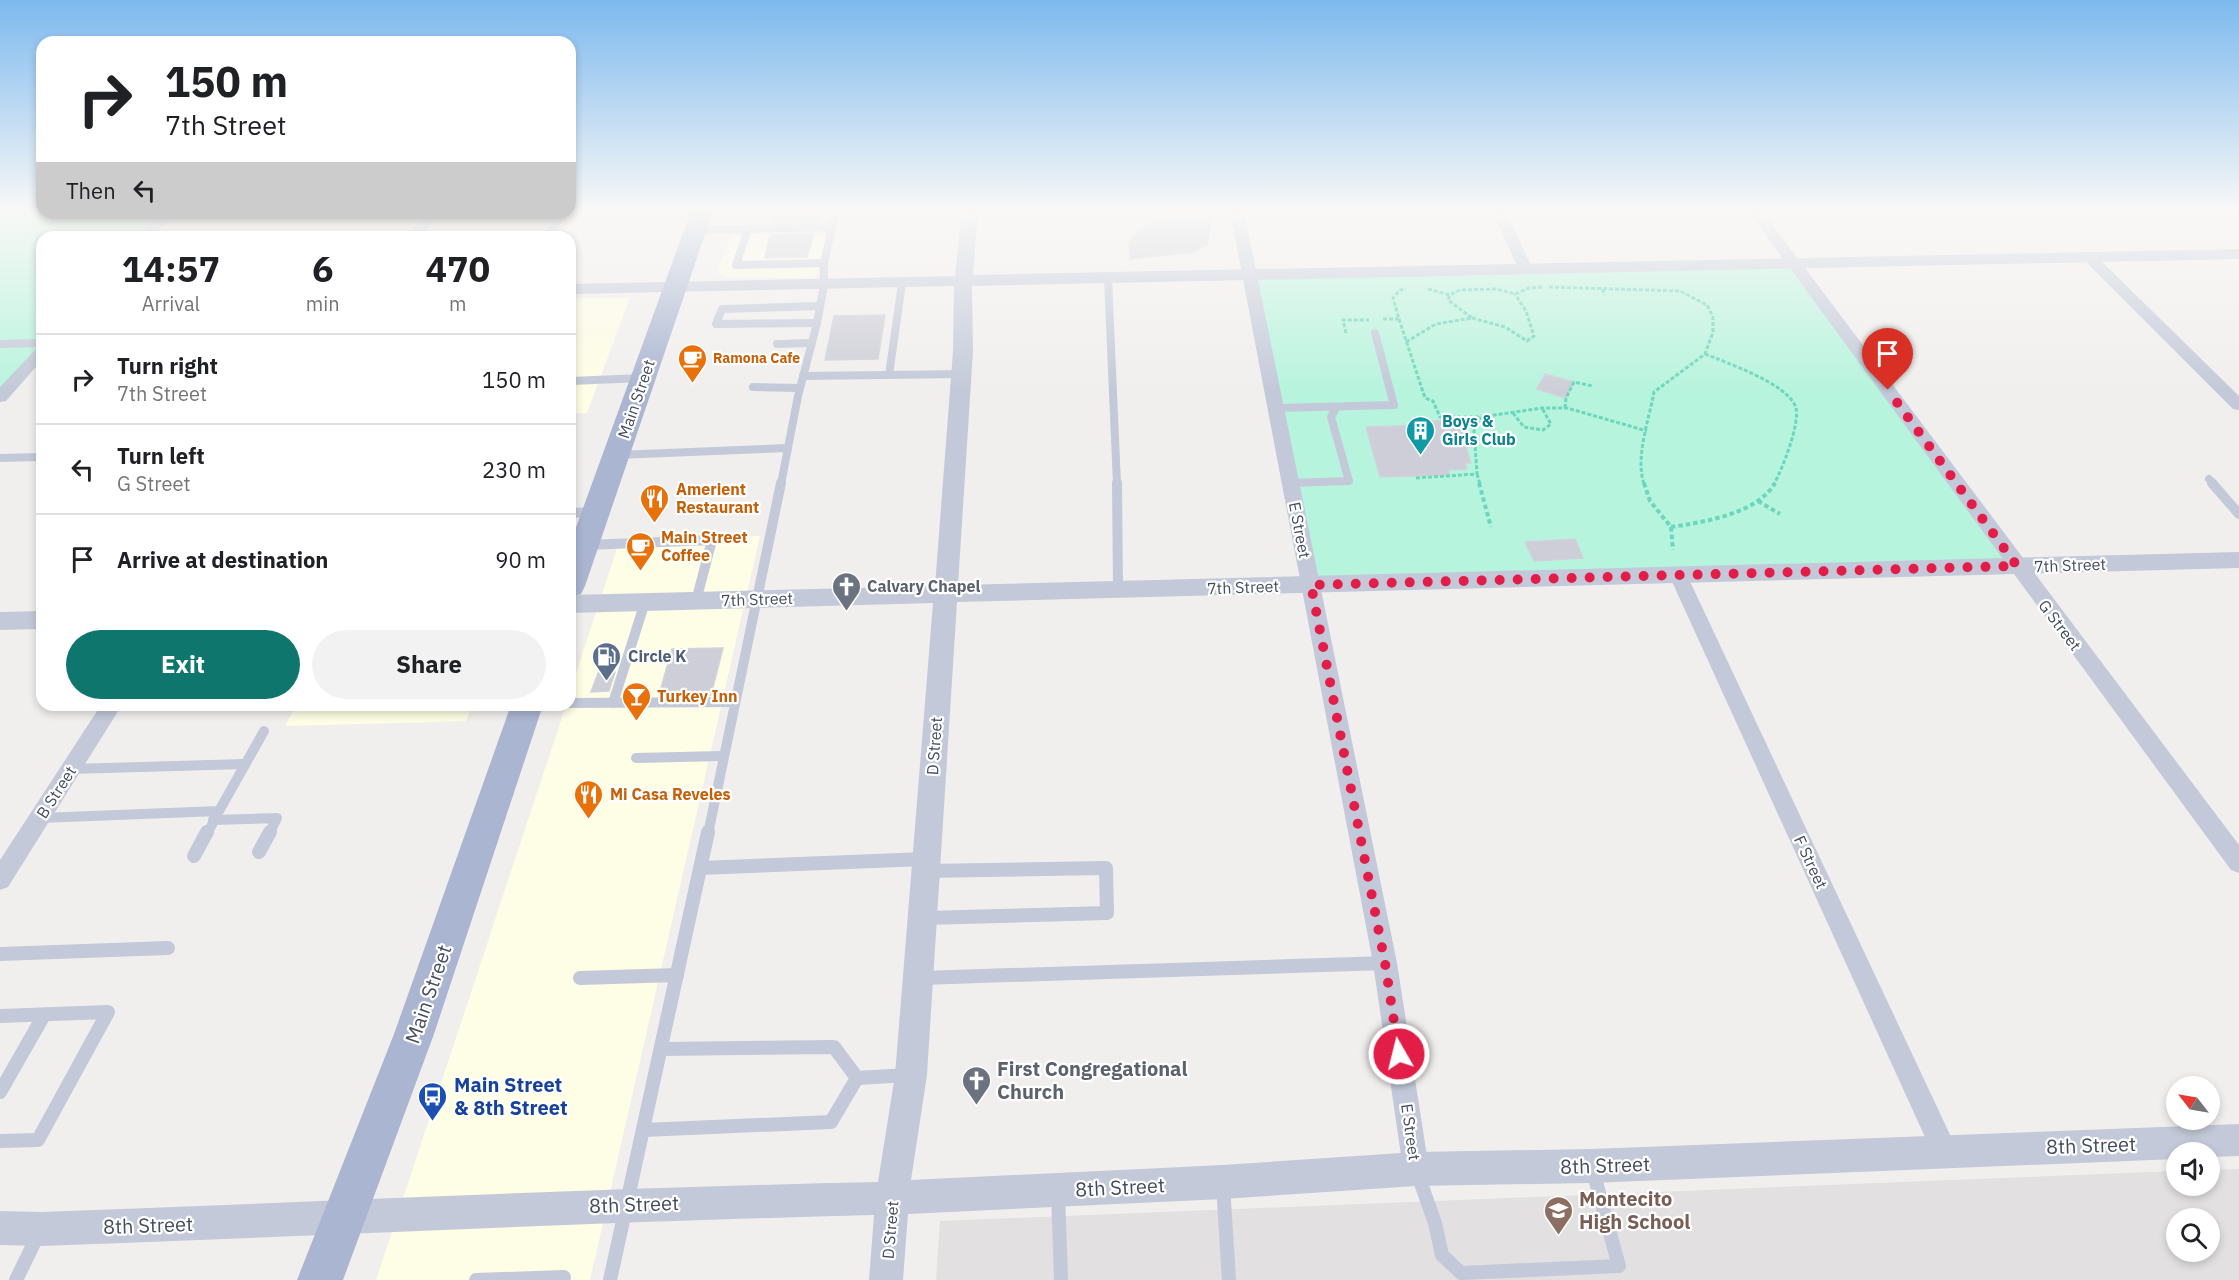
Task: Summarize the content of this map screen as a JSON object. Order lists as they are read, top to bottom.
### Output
{
  "streets": {
    "main road": ["Main Street"],
    "street": [
      "E Street",
      "7th Street",
      "G Street",
      "D Street",
      "B Street",
      "F Street",
      "8th Street"
    ]
  },
  "crossings": [
    ["Main Street", "8th Street"],
    ["E Street", "7th Street"],
    ["E Street", "8th Street"],
    ["7th Street", "G Street"],
    ["7th Street", "D Street"],
    ["7th Street", "F Street"],
    ["D Street", "8th Street"],
    ["F Street", "8th Street"]
  ],
  "places": {
    "cafe": ["Ramona Cafe", "Main Street Coffee"],
    "building": ["Boys & Girls Club"],
    "restaurant": ["Amerient Restaurant", "Mi Casa Reveles"],
    "church": ["Calvary Chapel", "First Congregational Church"],
    "fuel station": ["Circle K"],
    "bar": ["Turkey Inn"],
    "bus stop": ["Main Street & 8th Street"],
    "school or university": ["Montecito High School"]
  },
  "north": "top left",
  "page": {
    "turn": ["150 m", "7th Street"],
    "then": "Then",
    "eta": [
      "14:57",
      "Arrival",
      "6",
      "min",
      "470",
      "m"
    ],
    "list": [
      {
        "name": "Turn right",
        "note": "7th Street",
        "value": "150 m"
      },
      {
        "name": "Turn left",
        "note": "G Street",
        "value": "230 m"
      },
      {
        "name": "Arrive at destination",
        "value": "90 m"
      }
    ],
    "buttons": ["Exit", "Share"]
  }
}
